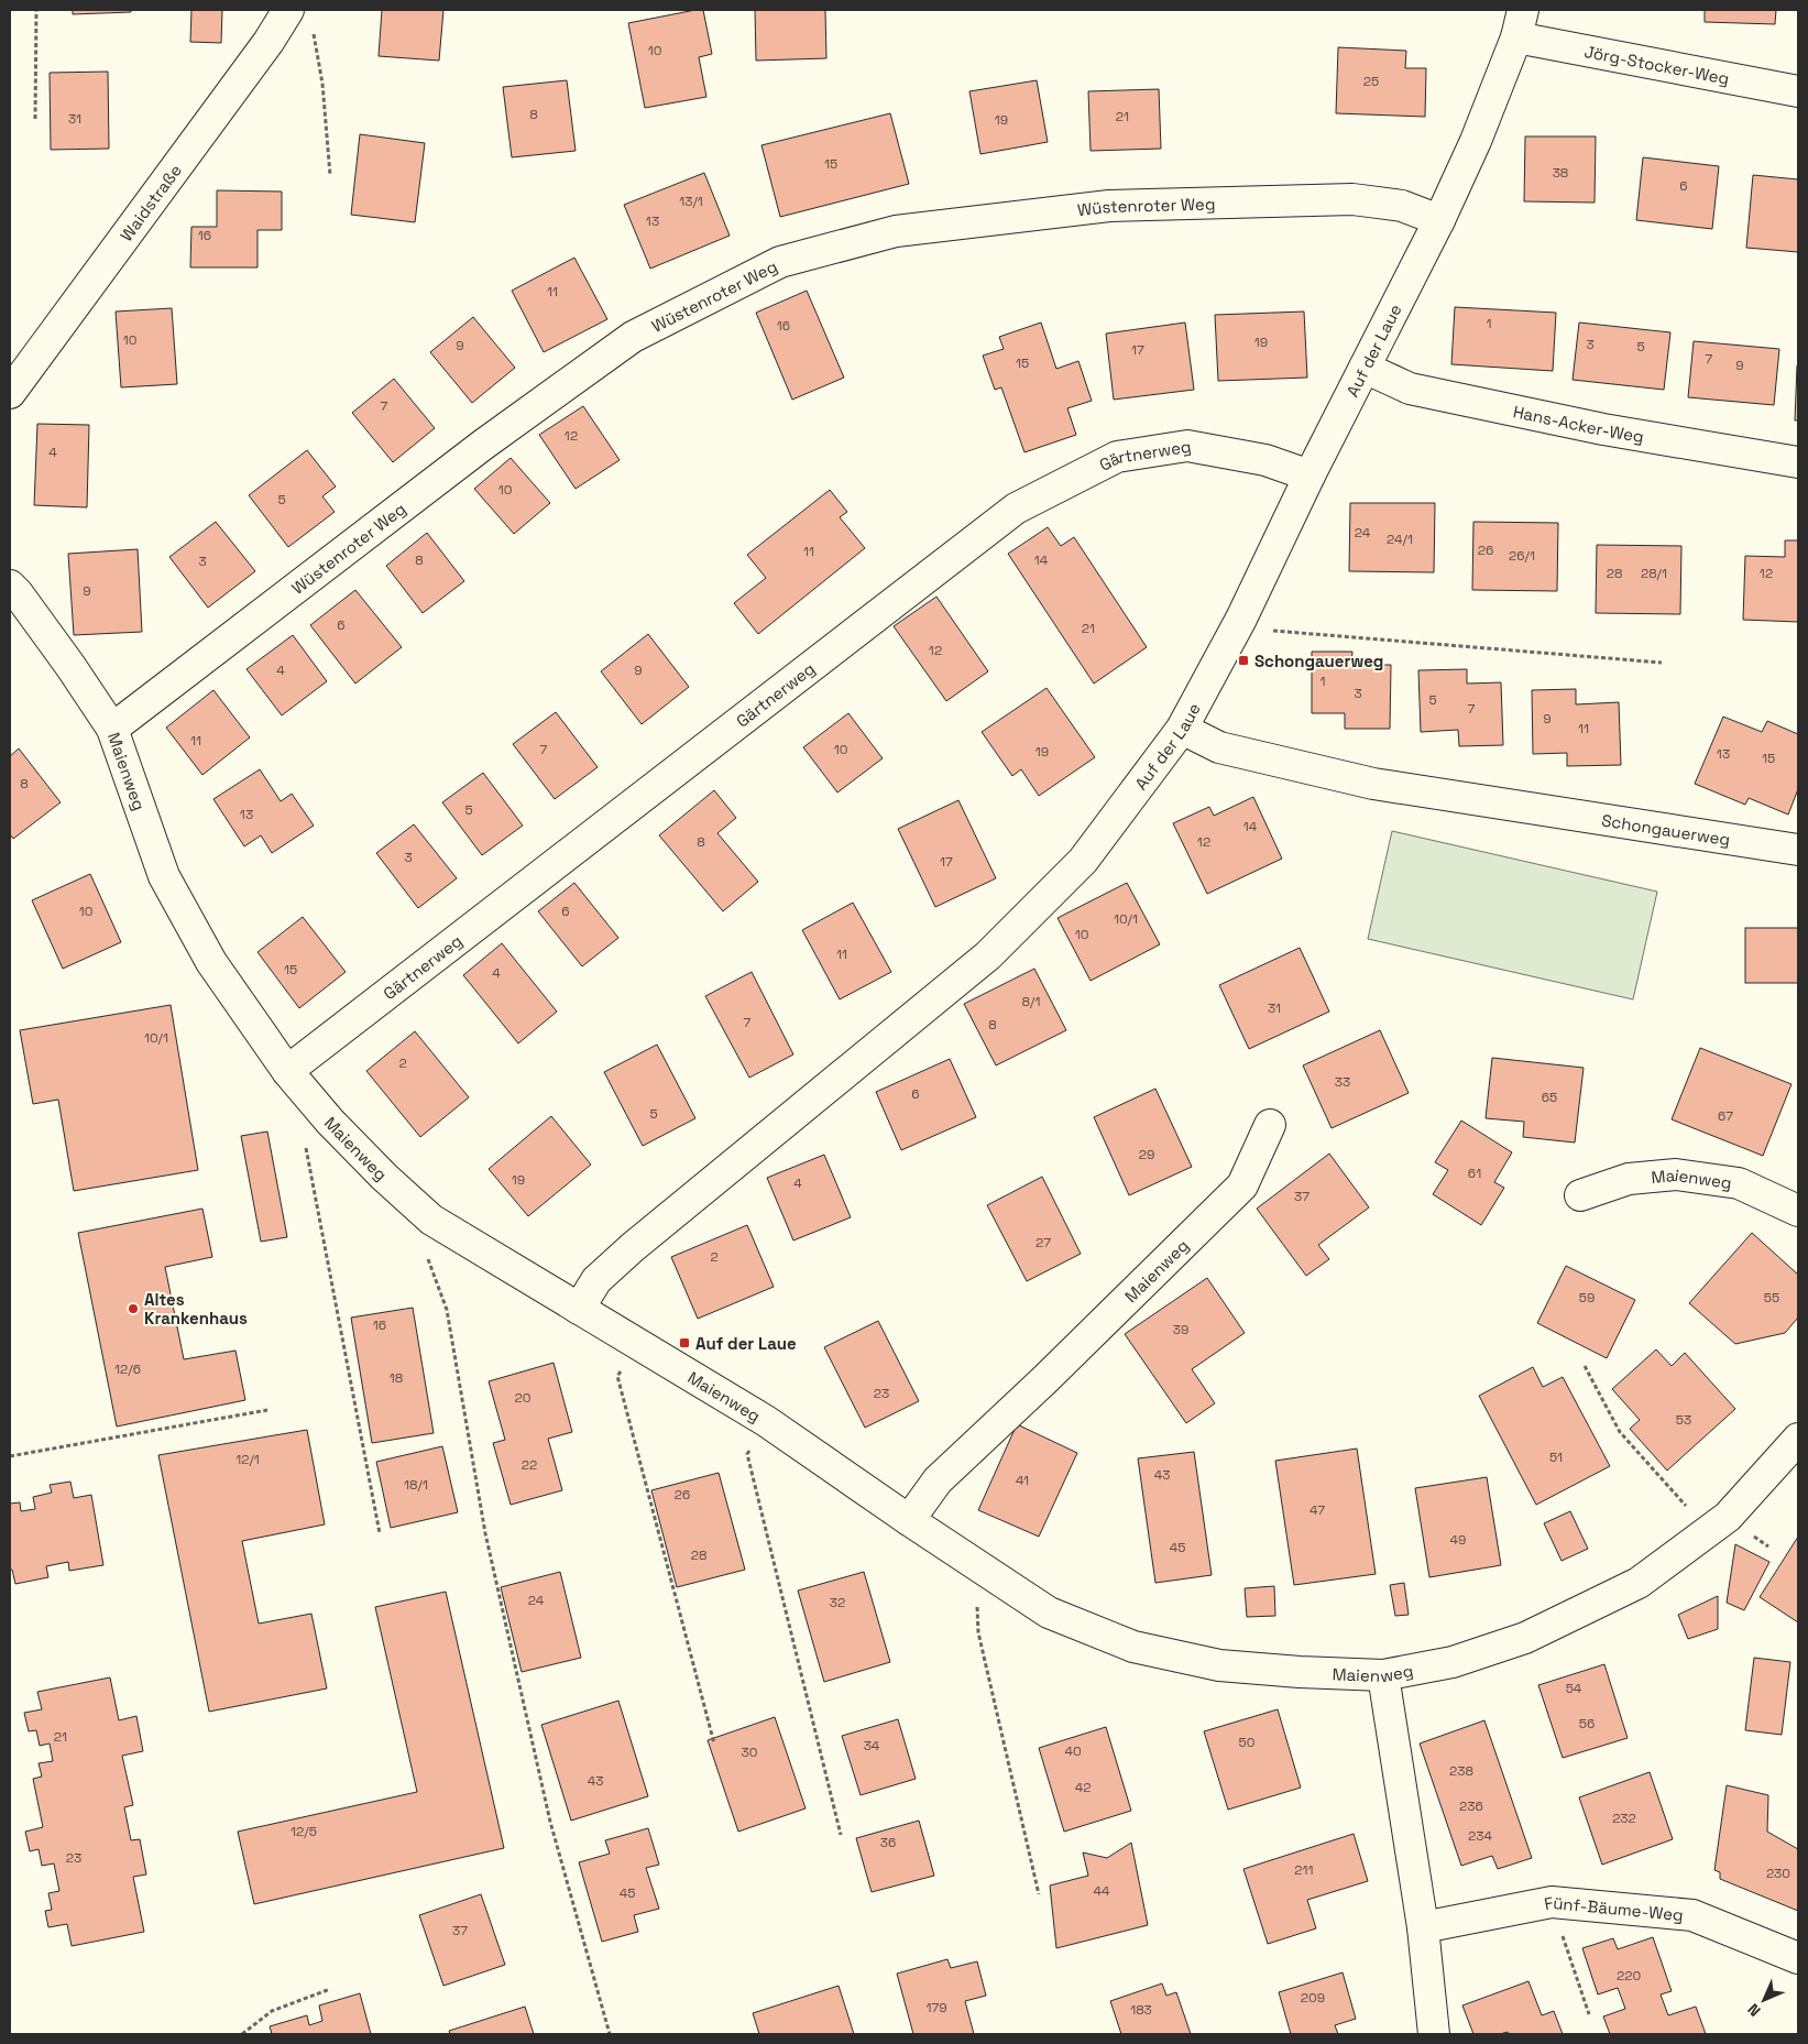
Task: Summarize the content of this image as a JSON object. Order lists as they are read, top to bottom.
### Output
{
  "streets": {
    "street": [
      "Jörg-Stocker-Weg",
      "Waidstraße",
      "Wüstenroter Weg",
      "Auf der Laue",
      "Hans-Acker-Weg",
      "Gärtnerweg",
      "Maienweg",
      "Schongauerweg",
      "Fünf-Bäume-Weg"
    ]
  },
  "crossings": [
    ["Jörg-Stocker-Weg", "Auf der Laue"],
    ["Wüstenroter Weg", "Auf der Laue"],
    ["Wüstenroter Weg", "Maienweg"],
    ["Auf der Laue", "Hans-Acker-Weg"],
    ["Auf der Laue", "Gärtnerweg"],
    ["Auf der Laue", "Maienweg"],
    ["Auf der Laue", "Schongauerweg"],
    ["Gärtnerweg", "Maienweg"]
  ],
  "places": {
    "transit": ["Schongauerweg", "Auf der Laue"],
    "other": ["Altes Krankenhaus"]
  },
  "house_numbers": [
    "10",
    "25",
    "8",
    "21",
    "31",
    "19",
    "15",
    "38",
    "6",
    "13/1",
    "13",
    "16",
    "11",
    "1",
    "16",
    "10",
    "19",
    "3",
    "9",
    "5",
    "17",
    "7",
    "15",
    "9",
    "7",
    "12",
    "4",
    "10",
    "5",
    "24",
    "24/1",
    "26",
    "11",
    "26/1",
    "8",
    "14",
    "3",
    "28",
    "28/1",
    "12",
    "9",
    "6",
    "21",
    "12",
    "4",
    "9",
    "1",
    "3",
    "5",
    "7",
    "9",
    "11",
    "11",
    "7",
    "10",
    "19",
    "13",
    "15",
    "8",
    "5",
    "13",
    "14",
    "8",
    "12",
    "3",
    "17",
    "10",
    "6",
    "10/1",
    "10",
    "11",
    "15",
    "4",
    "8/1",
    "31",
    "7",
    "8",
    "10/1",
    "2",
    "33",
    "6",
    "65",
    "5",
    "67",
    "29",
    "61",
    "19",
    "4",
    "37",
    "27",
    "2",
    "59",
    "55",
    "16",
    "39",
    "12/6",
    "18",
    "23",
    "20",
    "53",
    "51",
    "12/1",
    "22",
    "43",
    "41",
    "18/1",
    "26",
    "47",
    "49",
    "45",
    "28",
    "24",
    "32",
    "54",
    "56",
    "21",
    "50",
    "34",
    "40",
    "30",
    "238",
    "43",
    "42",
    "236",
    "232",
    "12/5",
    "234",
    "36",
    "23",
    "211",
    "230",
    "44",
    "45",
    "37",
    "220",
    "209",
    "179",
    "183"
  ],
  "north": "bottom left"
}
